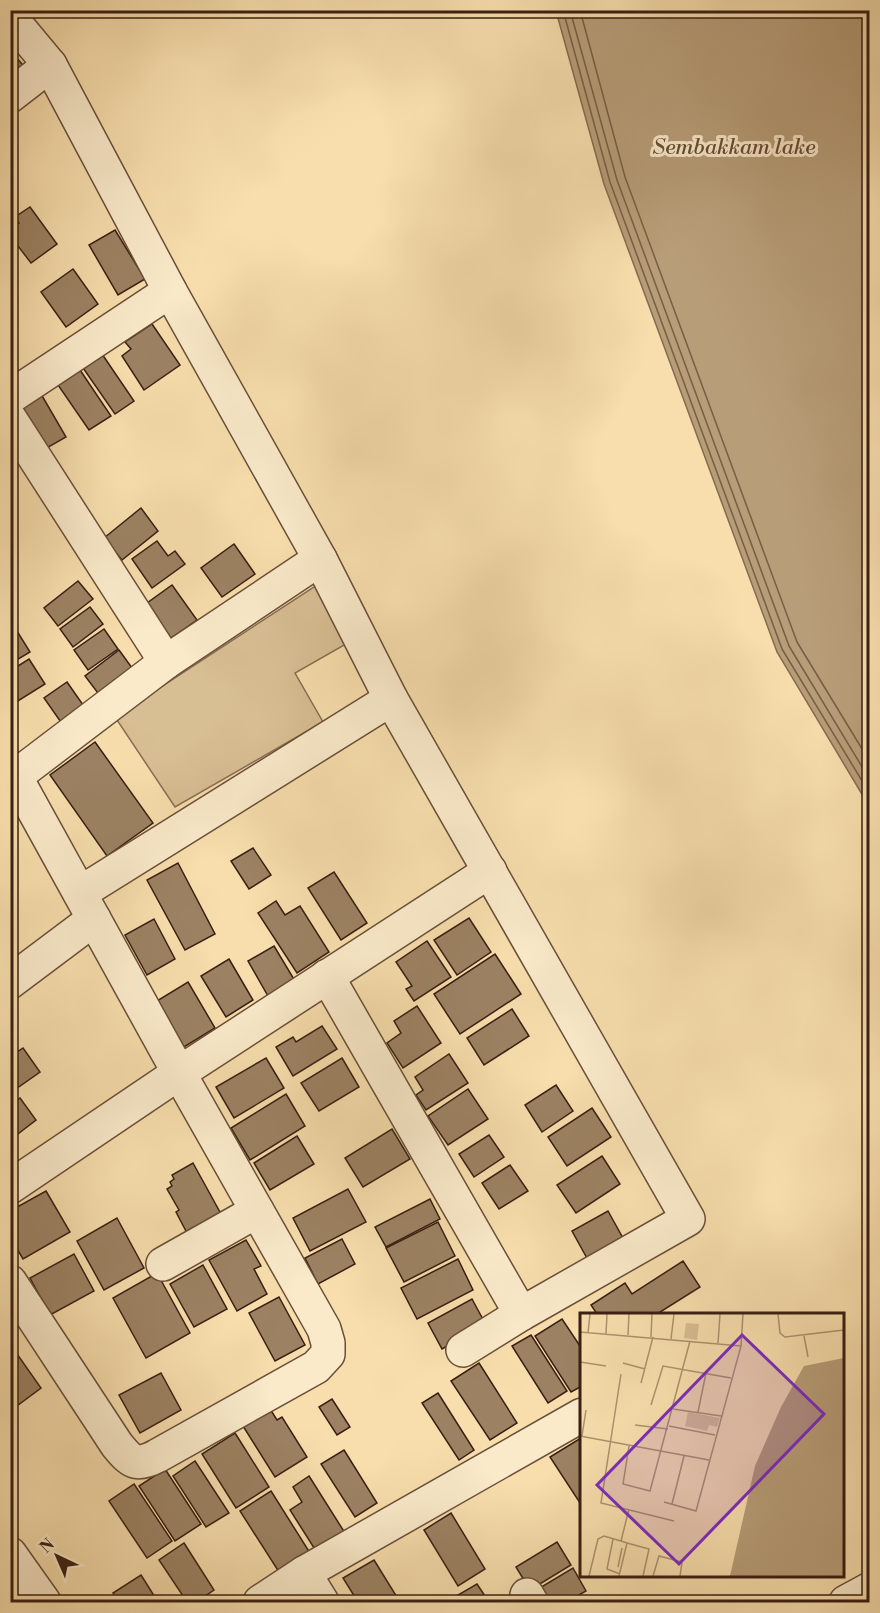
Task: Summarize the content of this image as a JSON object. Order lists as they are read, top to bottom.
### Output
{
  "water": ["Sembakkam lake"],
  "north": "top left"
}
